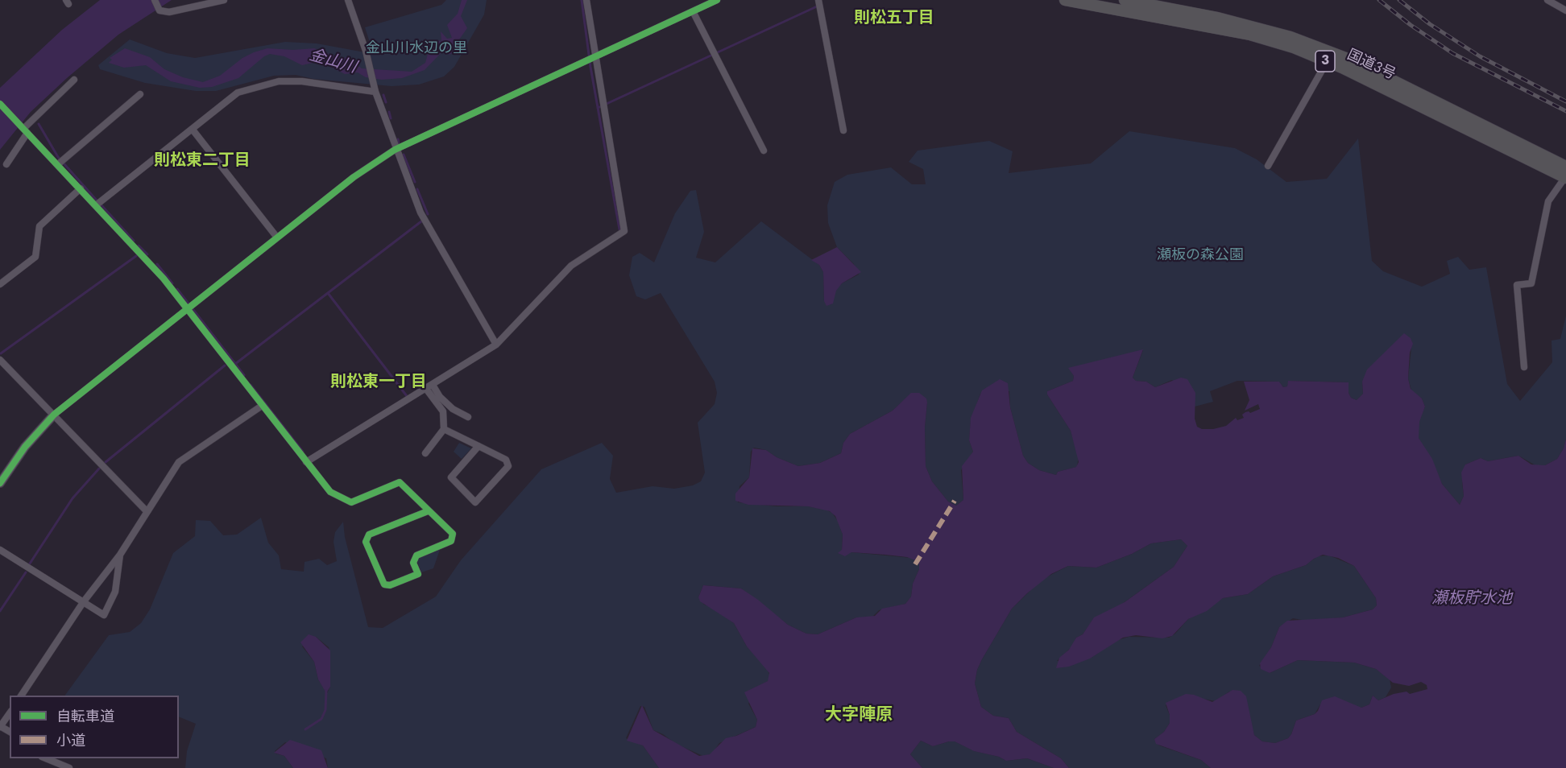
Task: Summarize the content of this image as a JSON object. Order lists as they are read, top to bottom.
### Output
{
  "streets": {
    "highway": ["3", "国道3号"]
  },
  "districts": [
    "則松五丁目",
    "則松東二丁目",
    "則松東一丁目",
    "大字陣原"
  ],
  "water": ["金山川", "瀬板貯水池"],
  "parks": ["金山川水辺の里", "瀬板の森公園"],
  "legend": ["自転車道", "小道"]
}
